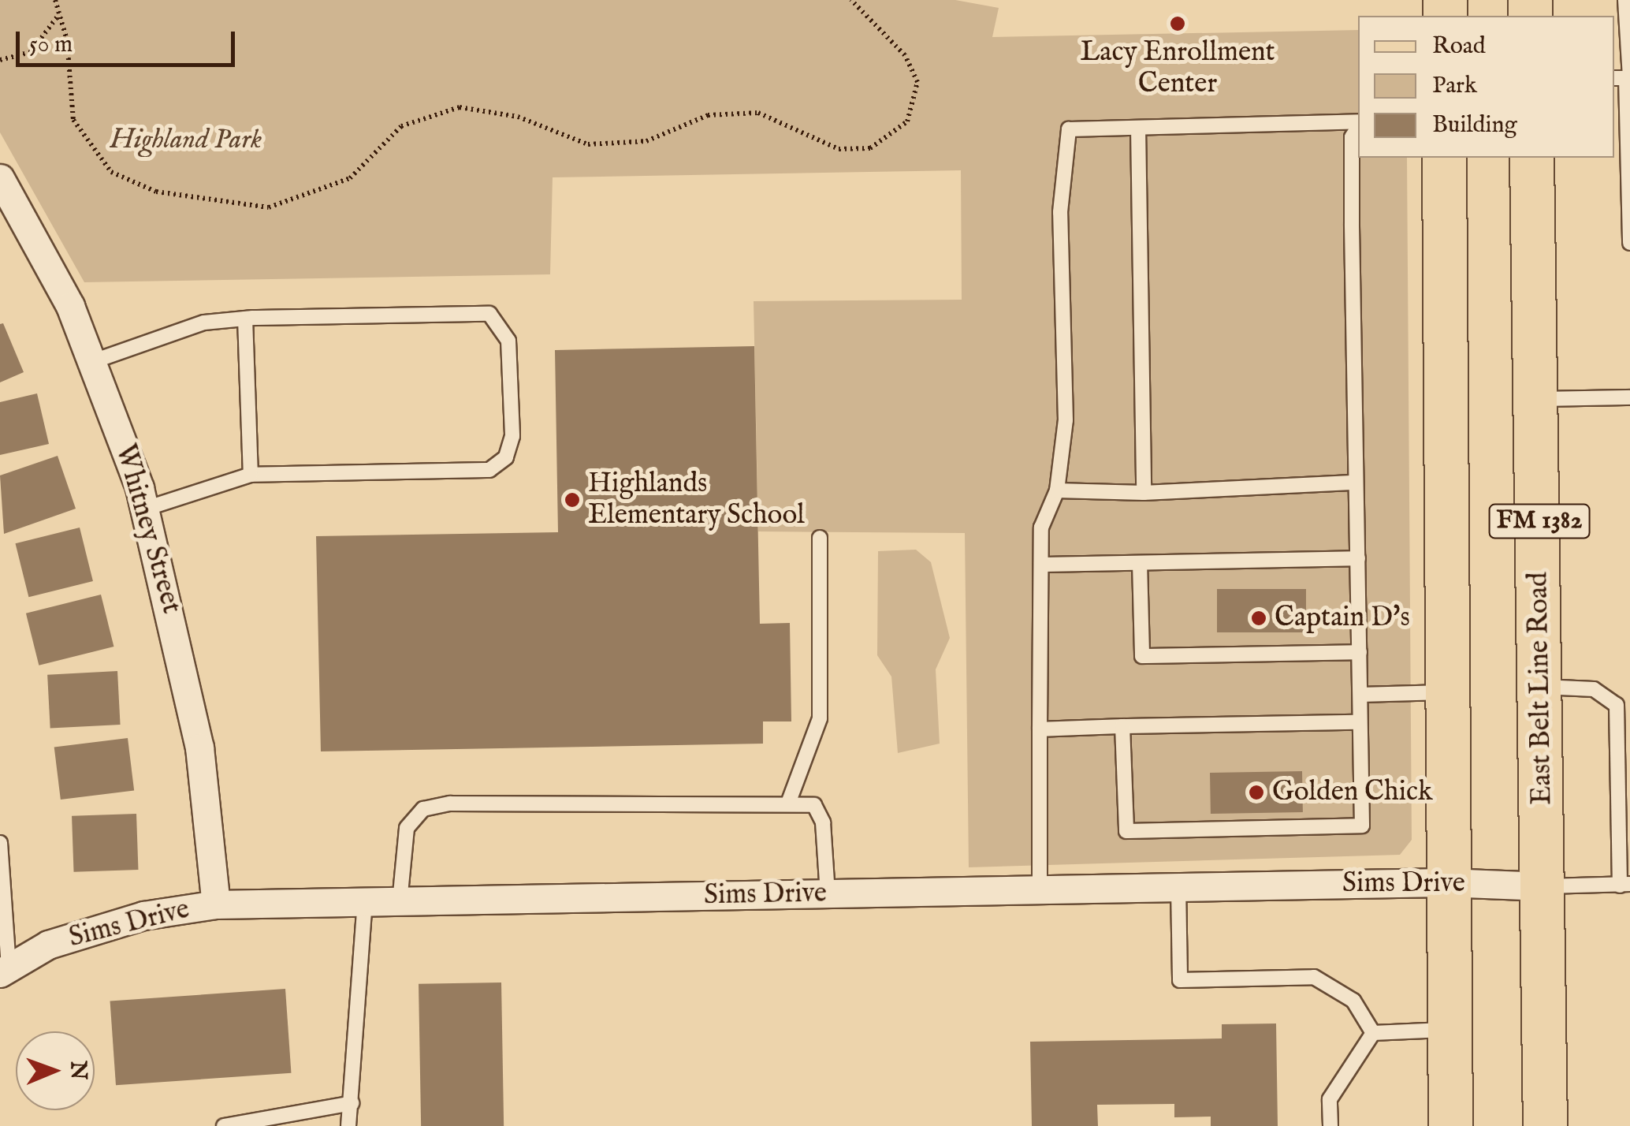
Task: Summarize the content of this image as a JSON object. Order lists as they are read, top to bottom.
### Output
{
  "streets": {
    "main road": ["FM 1382", "East Belt Line Road"],
    "street": ["Whitney Street", "Sims Drive"]
  },
  "crossings": [
    ["Whitney Street", "Sims Drive"],
    ["East Belt Line Road", "Sims Drive"]
  ],
  "parks": ["Highland Park"],
  "places": [
    "Lacy Enrollment Center",
    "Highlands Elementary School",
    "Captain D's",
    "Golden Chick"
  ],
  "legend": ["Road", "Park", "Building"],
  "scale_bar": "50 m",
  "north": "right"
}
